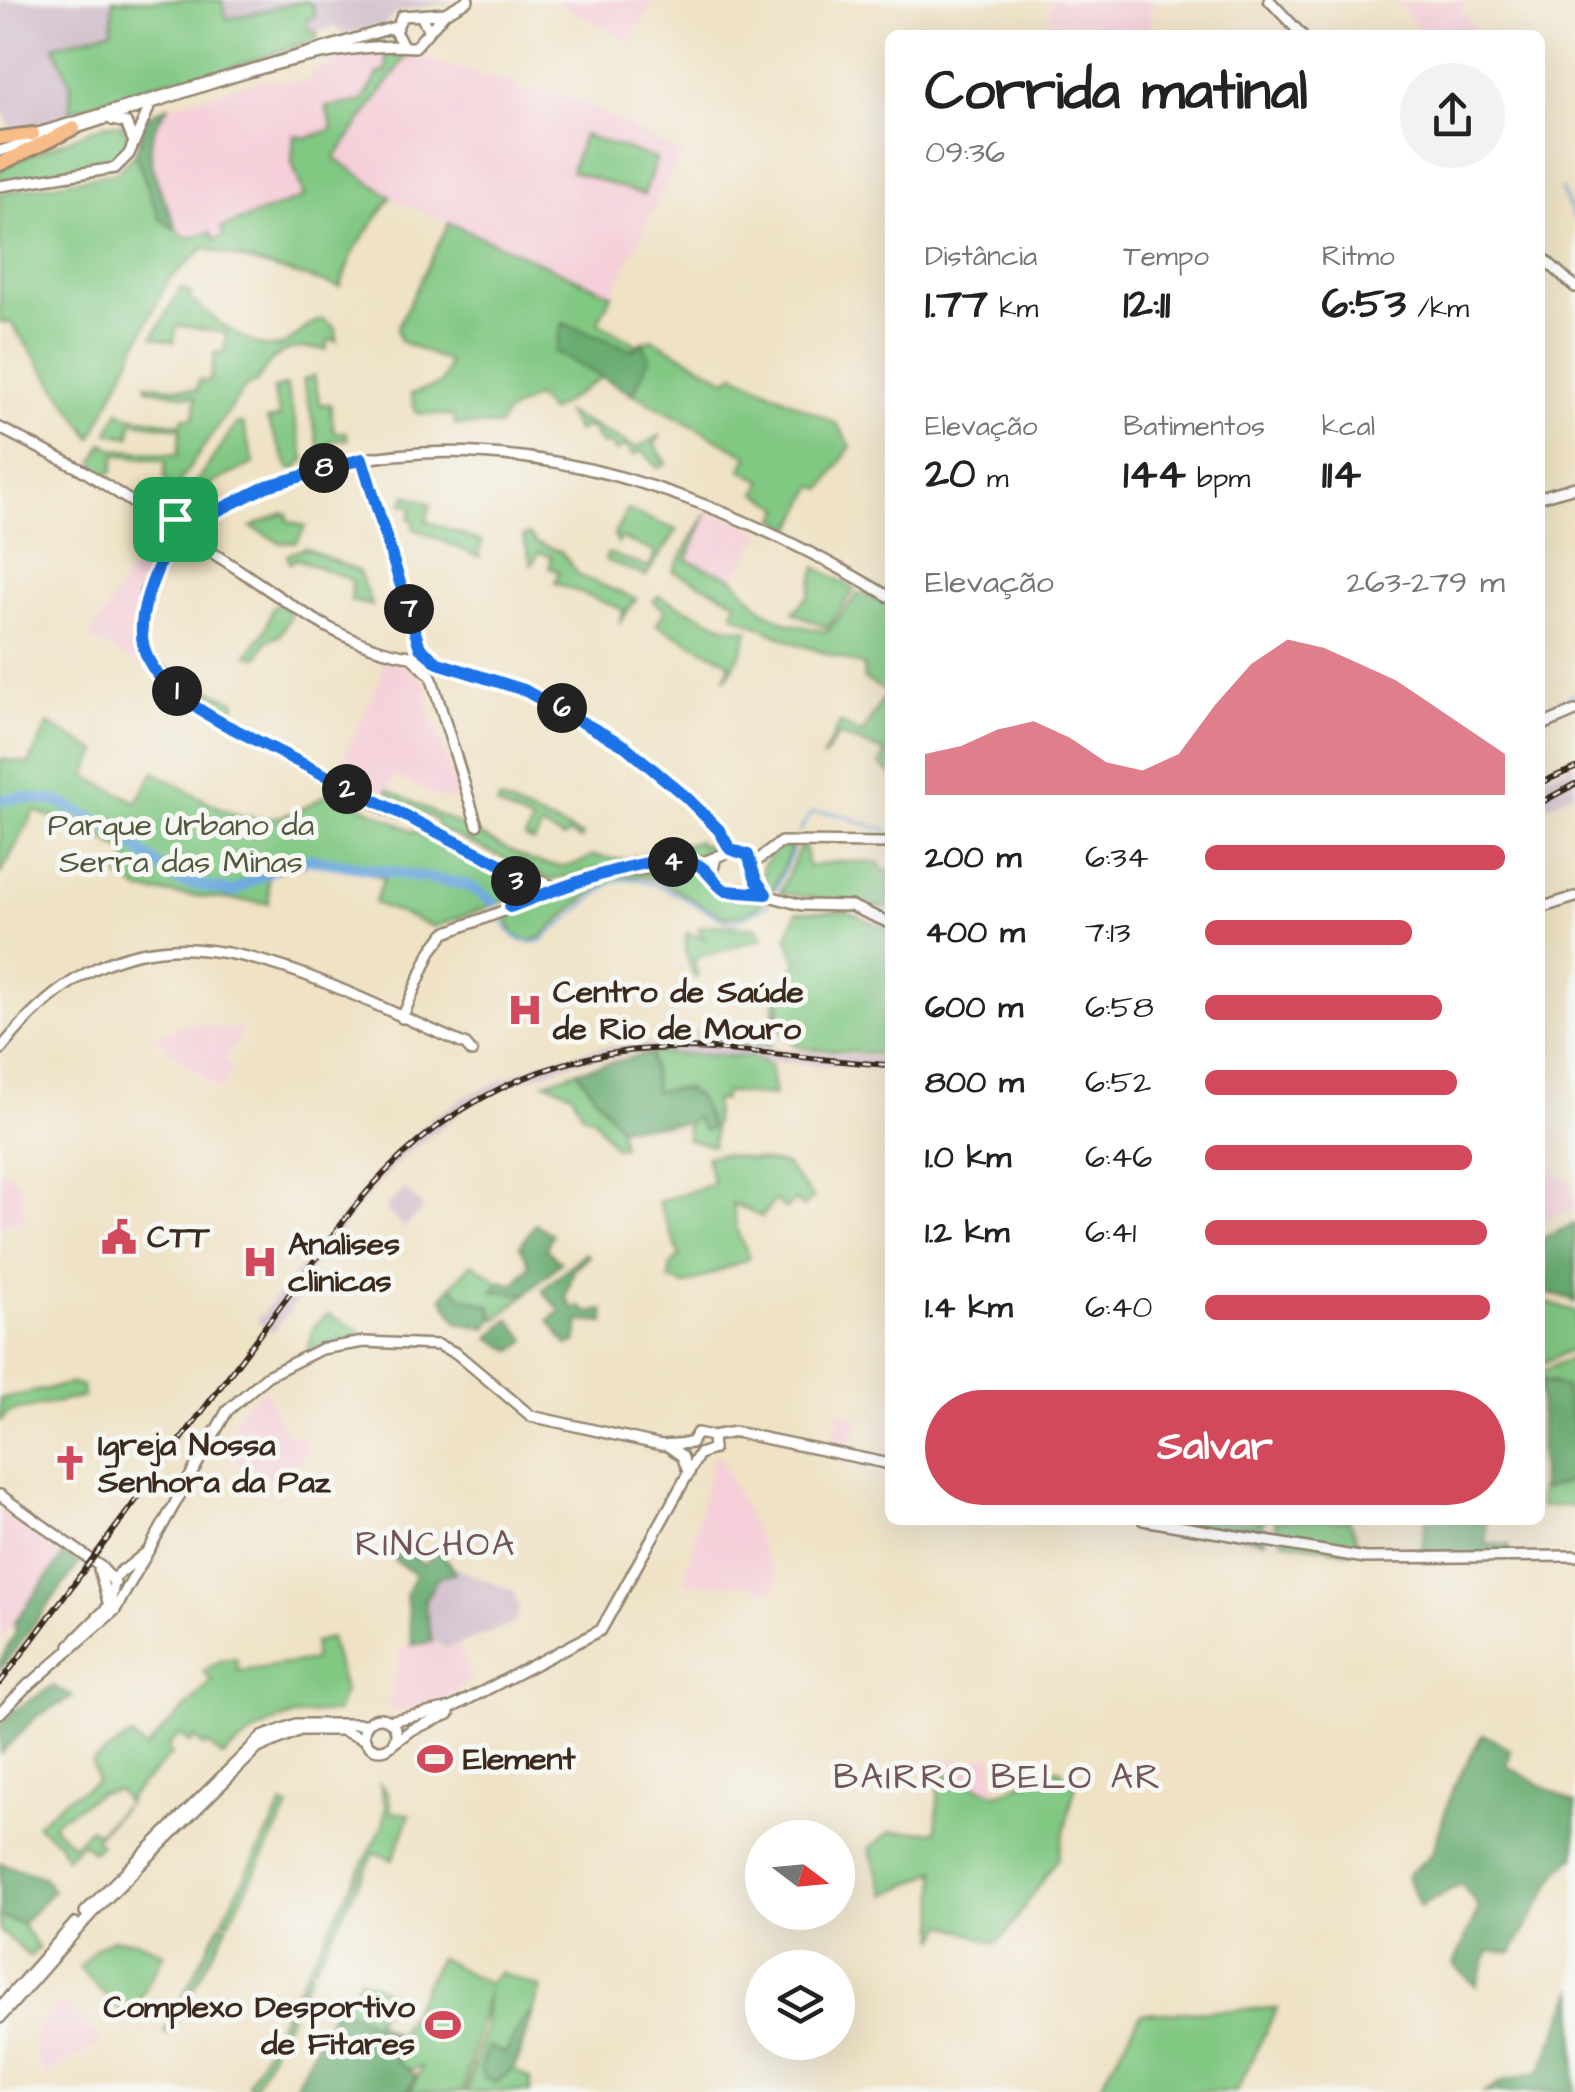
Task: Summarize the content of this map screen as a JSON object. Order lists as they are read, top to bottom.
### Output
{
  "districts": ["RINCHOA", "BAIRRO BELO AR"],
  "parks": ["Parque Urbano da Serra das Minas"],
  "places": {
    "hospital": ["Centro de Saúde de Rio de Mouro", "Analises clinicas"],
    "public building": ["CTT"],
    "church": ["Igreja Nossa Senhora da Paz"],
    "sports": ["Element", "Complexo Desportivo de Fitares"]
  },
  "north": "right",
  "page": {
    "heading": ["Corrida matinal", "09:36"],
    "stats": [
      ["Distância", "1.77 km"],
      ["Tempo", "12:11"],
      ["Ritmo", "6:53 /km"],
      ["Elevação", "20 m"],
      ["Batimentos", "144 bpm"],
      ["kcal", "114"]
    ],
    "pins": [
      "8",
      "7",
      "1",
      "6",
      "2",
      "4",
      "3"
    ],
    "chart": ["Elevação", "263–279 m"],
    "list": [
      {
        "name": "200 m",
        "note": "6:34"
      },
      {
        "name": "400 m",
        "note": "7:13"
      },
      {
        "name": "600 m",
        "note": "6:58"
      },
      {
        "name": "800 m",
        "note": "6:52"
      },
      {
        "name": "1.0 km",
        "note": "6:46"
      },
      {
        "name": "1.2 km",
        "note": "6:41"
      },
      {
        "name": "1.4 km",
        "note": "6:40"
      }
    ],
    "buttons": "Salvar"
  }
}
